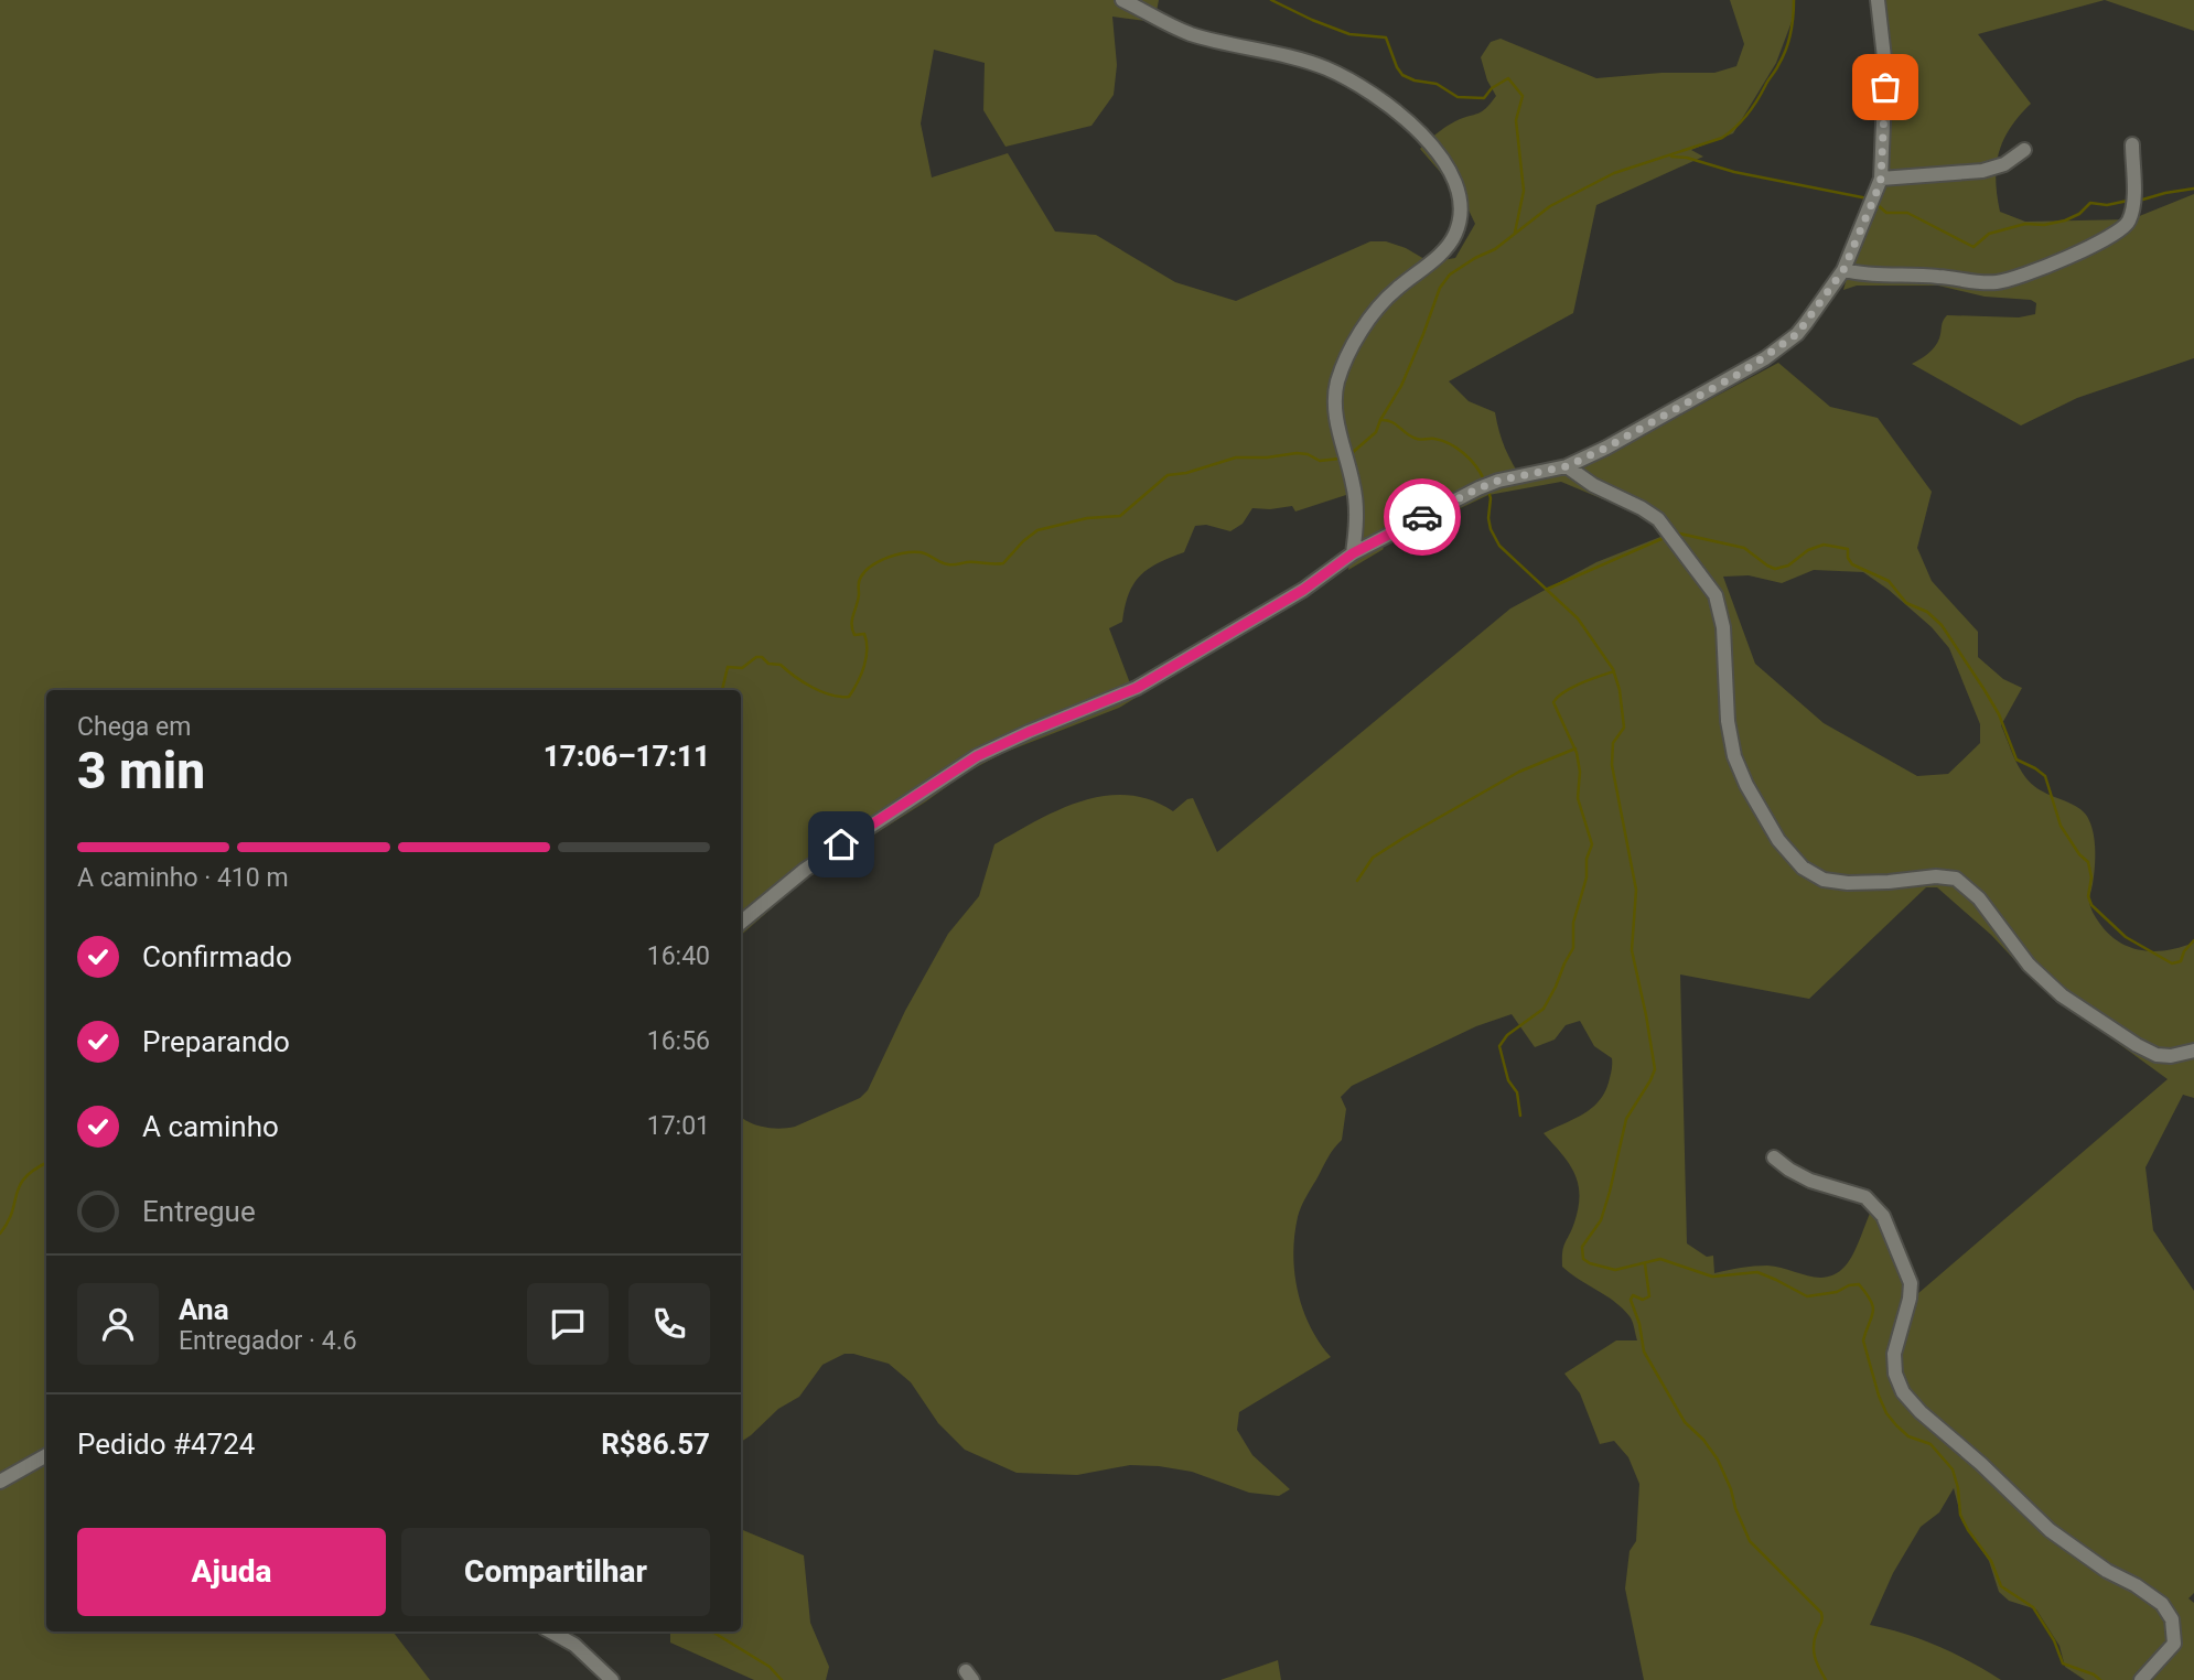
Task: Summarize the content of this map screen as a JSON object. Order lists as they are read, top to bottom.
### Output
{
  "page": {
    "heading": ["3 min", "Chega em", "17:06–17:11"],
    "panel": [
      "Ana",
      "Entregador · 4.6",
      "Pedido #4724",
      "R$86.57"
    ],
    "bar": "A caminho · 410 m",
    "list": [
      ["Confirmado", "16:40"],
      ["Preparando", "16:56"],
      ["A caminho", "17:01"],
      "Entregue"
    ],
    "buttons": ["Ajuda", "Compartilhar"]
  }
}
